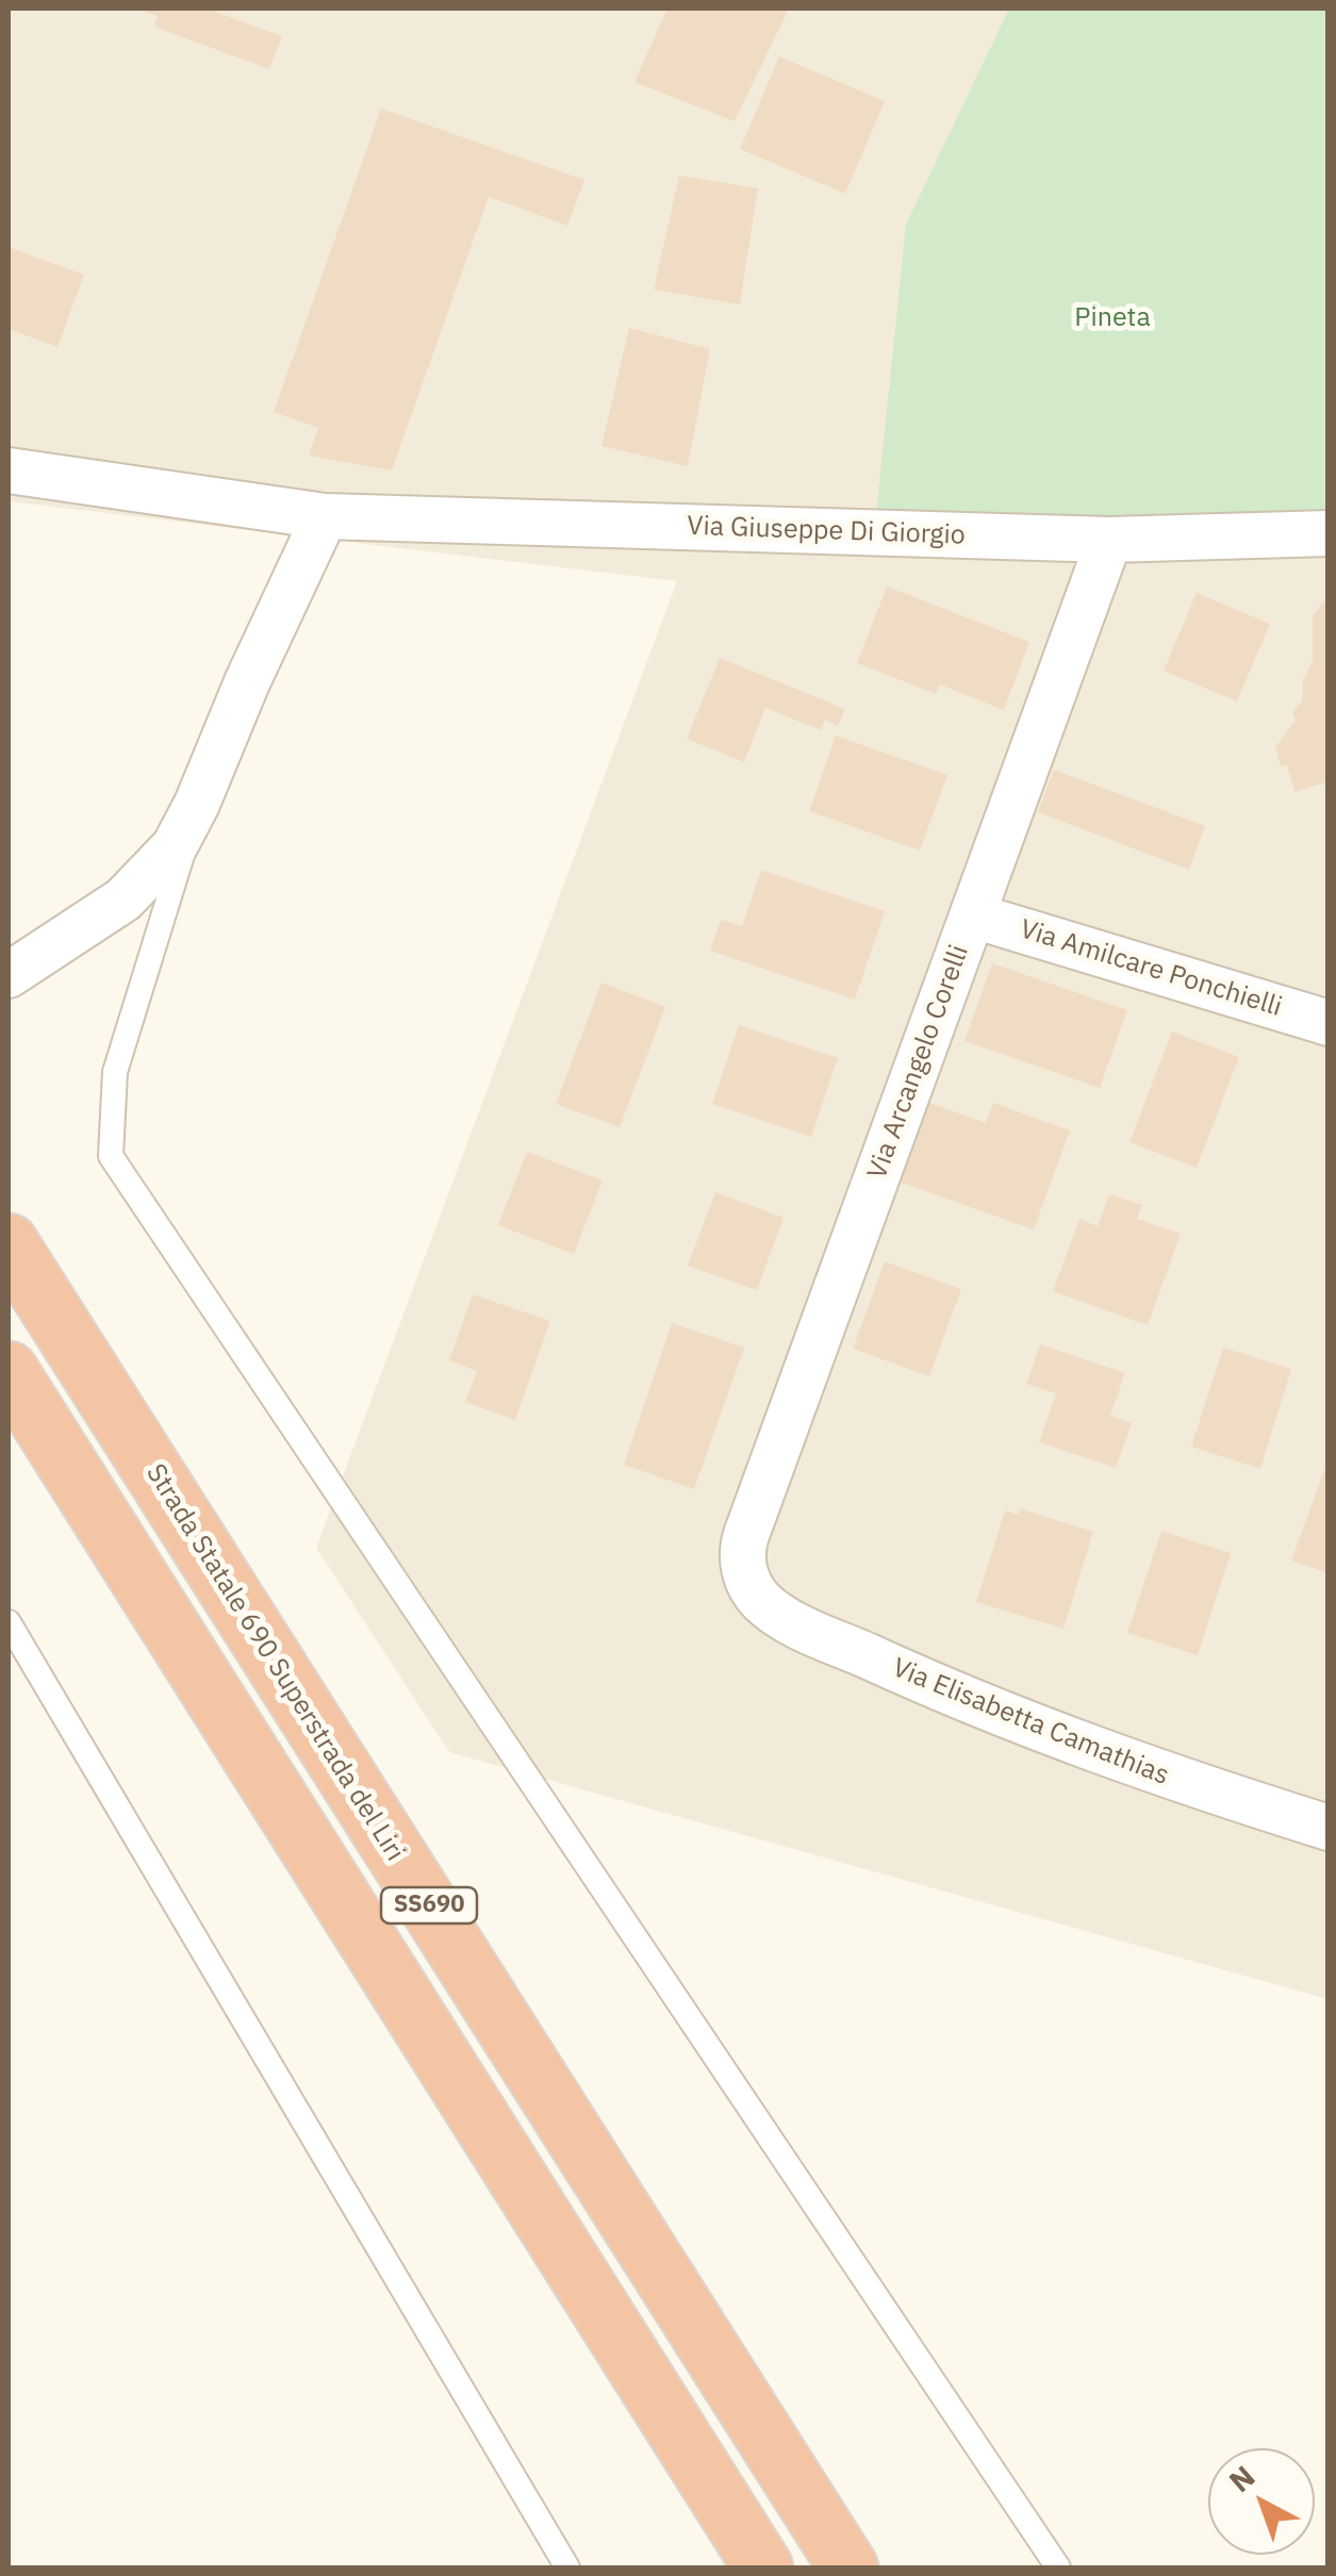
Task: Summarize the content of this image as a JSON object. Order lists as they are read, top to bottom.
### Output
{
  "streets": {
    "highway": ["Strada Statale 690 Superstrada del Liri", "SS690"],
    "street": [
      "Via Giuseppe Di Giorgio",
      "Via Amilcare Ponchielli",
      "Via Arcangelo Corelli",
      "Via Elisabetta Camathias"
    ]
  },
  "crossings": [
    ["Via Giuseppe Di Giorgio", "Via Arcangelo Corelli"],
    ["Via Amilcare Ponchielli", "Via Arcangelo Corelli"],
    ["Via Arcangelo Corelli", "Via Elisabetta Camathias"]
  ],
  "parks": ["Pineta"],
  "north": "top left"
}
